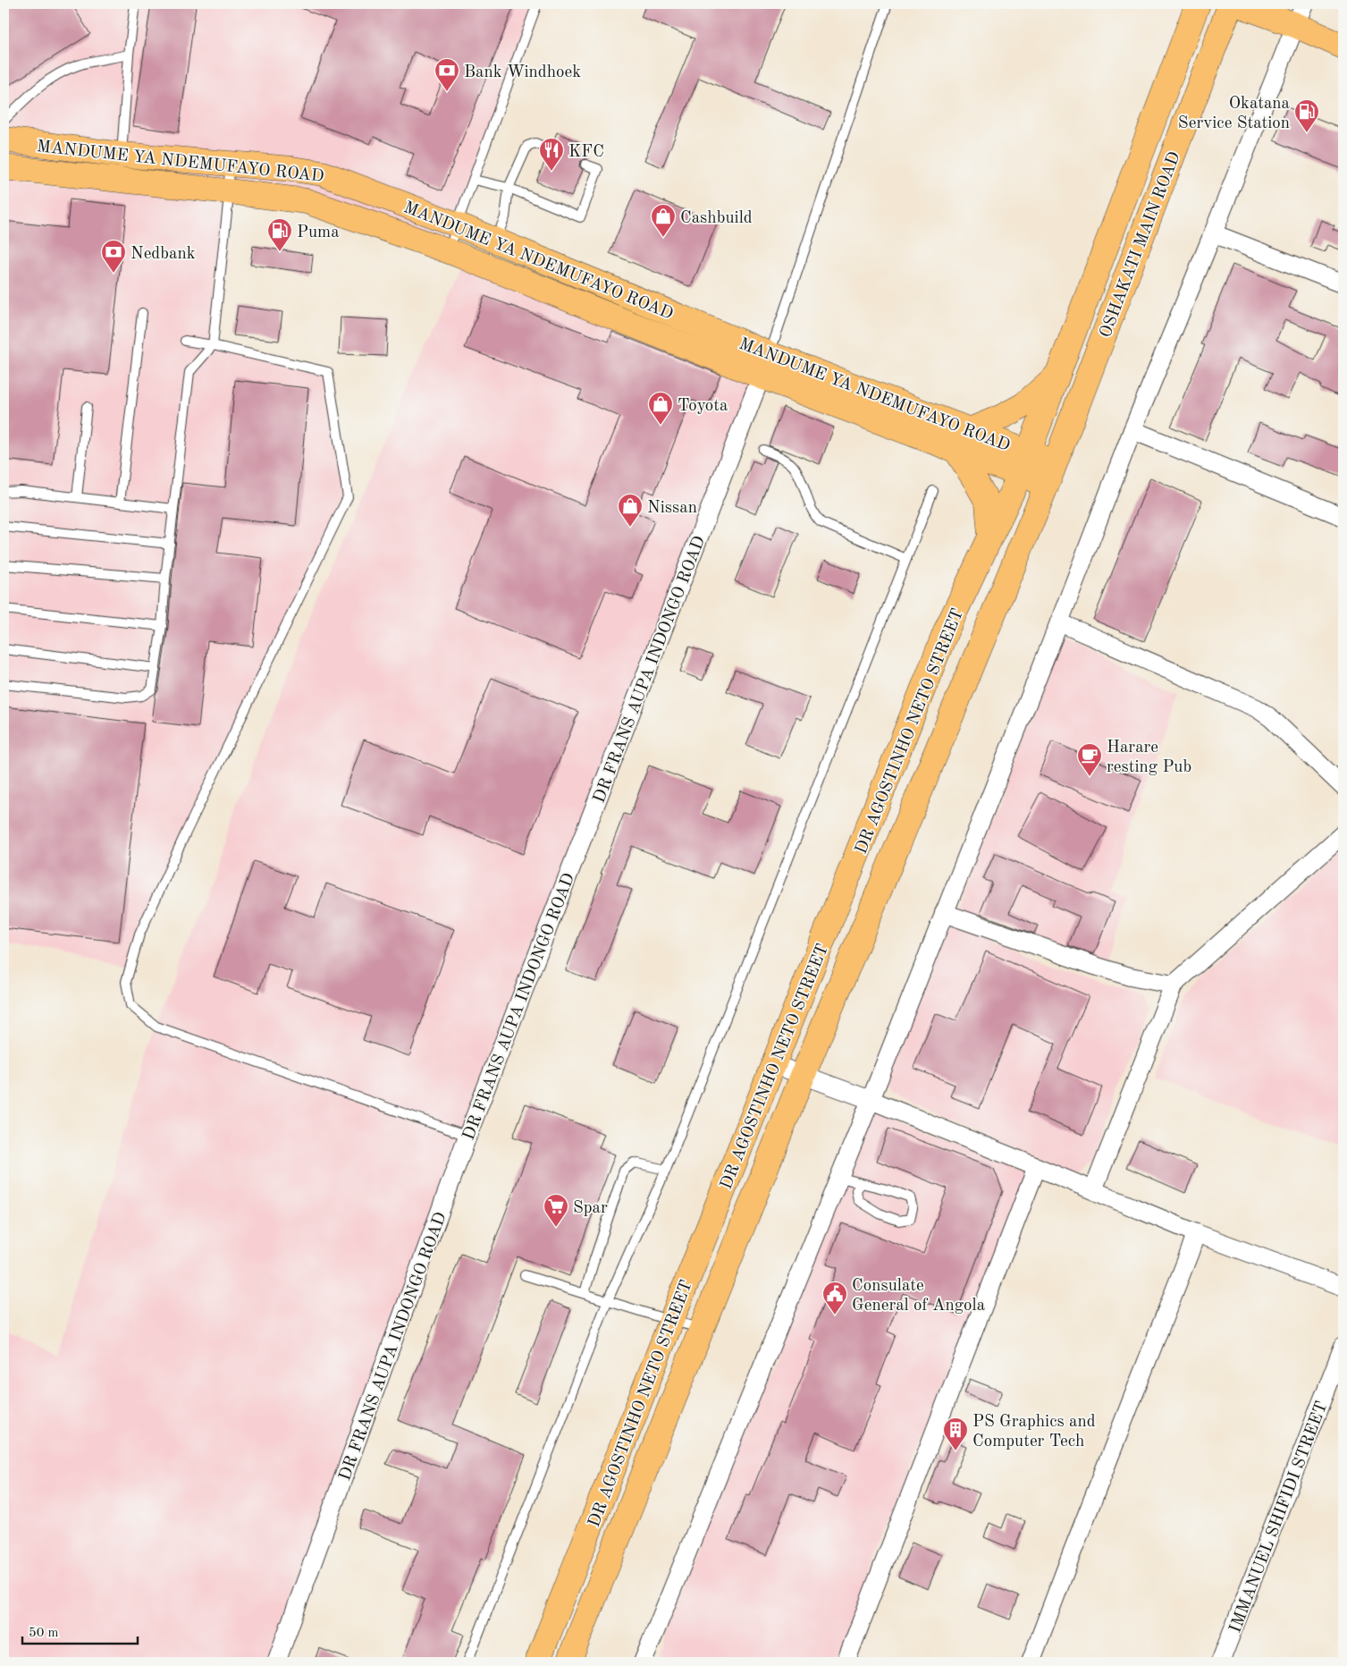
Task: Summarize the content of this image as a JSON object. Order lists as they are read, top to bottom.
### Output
{
  "streets": {
    "main road": ["MANDUME YA NDEMUFAYO ROAD", "OSHAKATI MAIN ROAD", "DR AGOSTINHO NETO STREET"],
    "street": ["DR FRANS AUPA INDONGO ROAD", "IMMANUEL SHIFIDI STREET"]
  },
  "crossings": [
    ["MANDUME YA NDEMUFAYO ROAD", "OSHAKATI MAIN ROAD"],
    ["MANDUME YA NDEMUFAYO ROAD", "DR FRANS AUPA INDONGO ROAD"],
    ["MANDUME YA NDEMUFAYO ROAD", "DR AGOSTINHO NETO STREET"],
    ["OSHAKATI MAIN ROAD", "DR AGOSTINHO NETO STREET"]
  ],
  "places": {
    "bank": ["Bank Windhoek", "Nedbank"],
    "fuel station": ["Okatana Service Station", "Puma"],
    "restaurant": ["KFC"],
    "shop": ["Cashbuild", "Toyota", "Nissan"],
    "cafe": ["Harare resting Pub"],
    "supermarket": ["Spar"],
    "public building": ["Consulate General of Angola"],
    "building": ["PS Graphics and Computer Tech"]
  },
  "scale_bar": "50 m"
}
